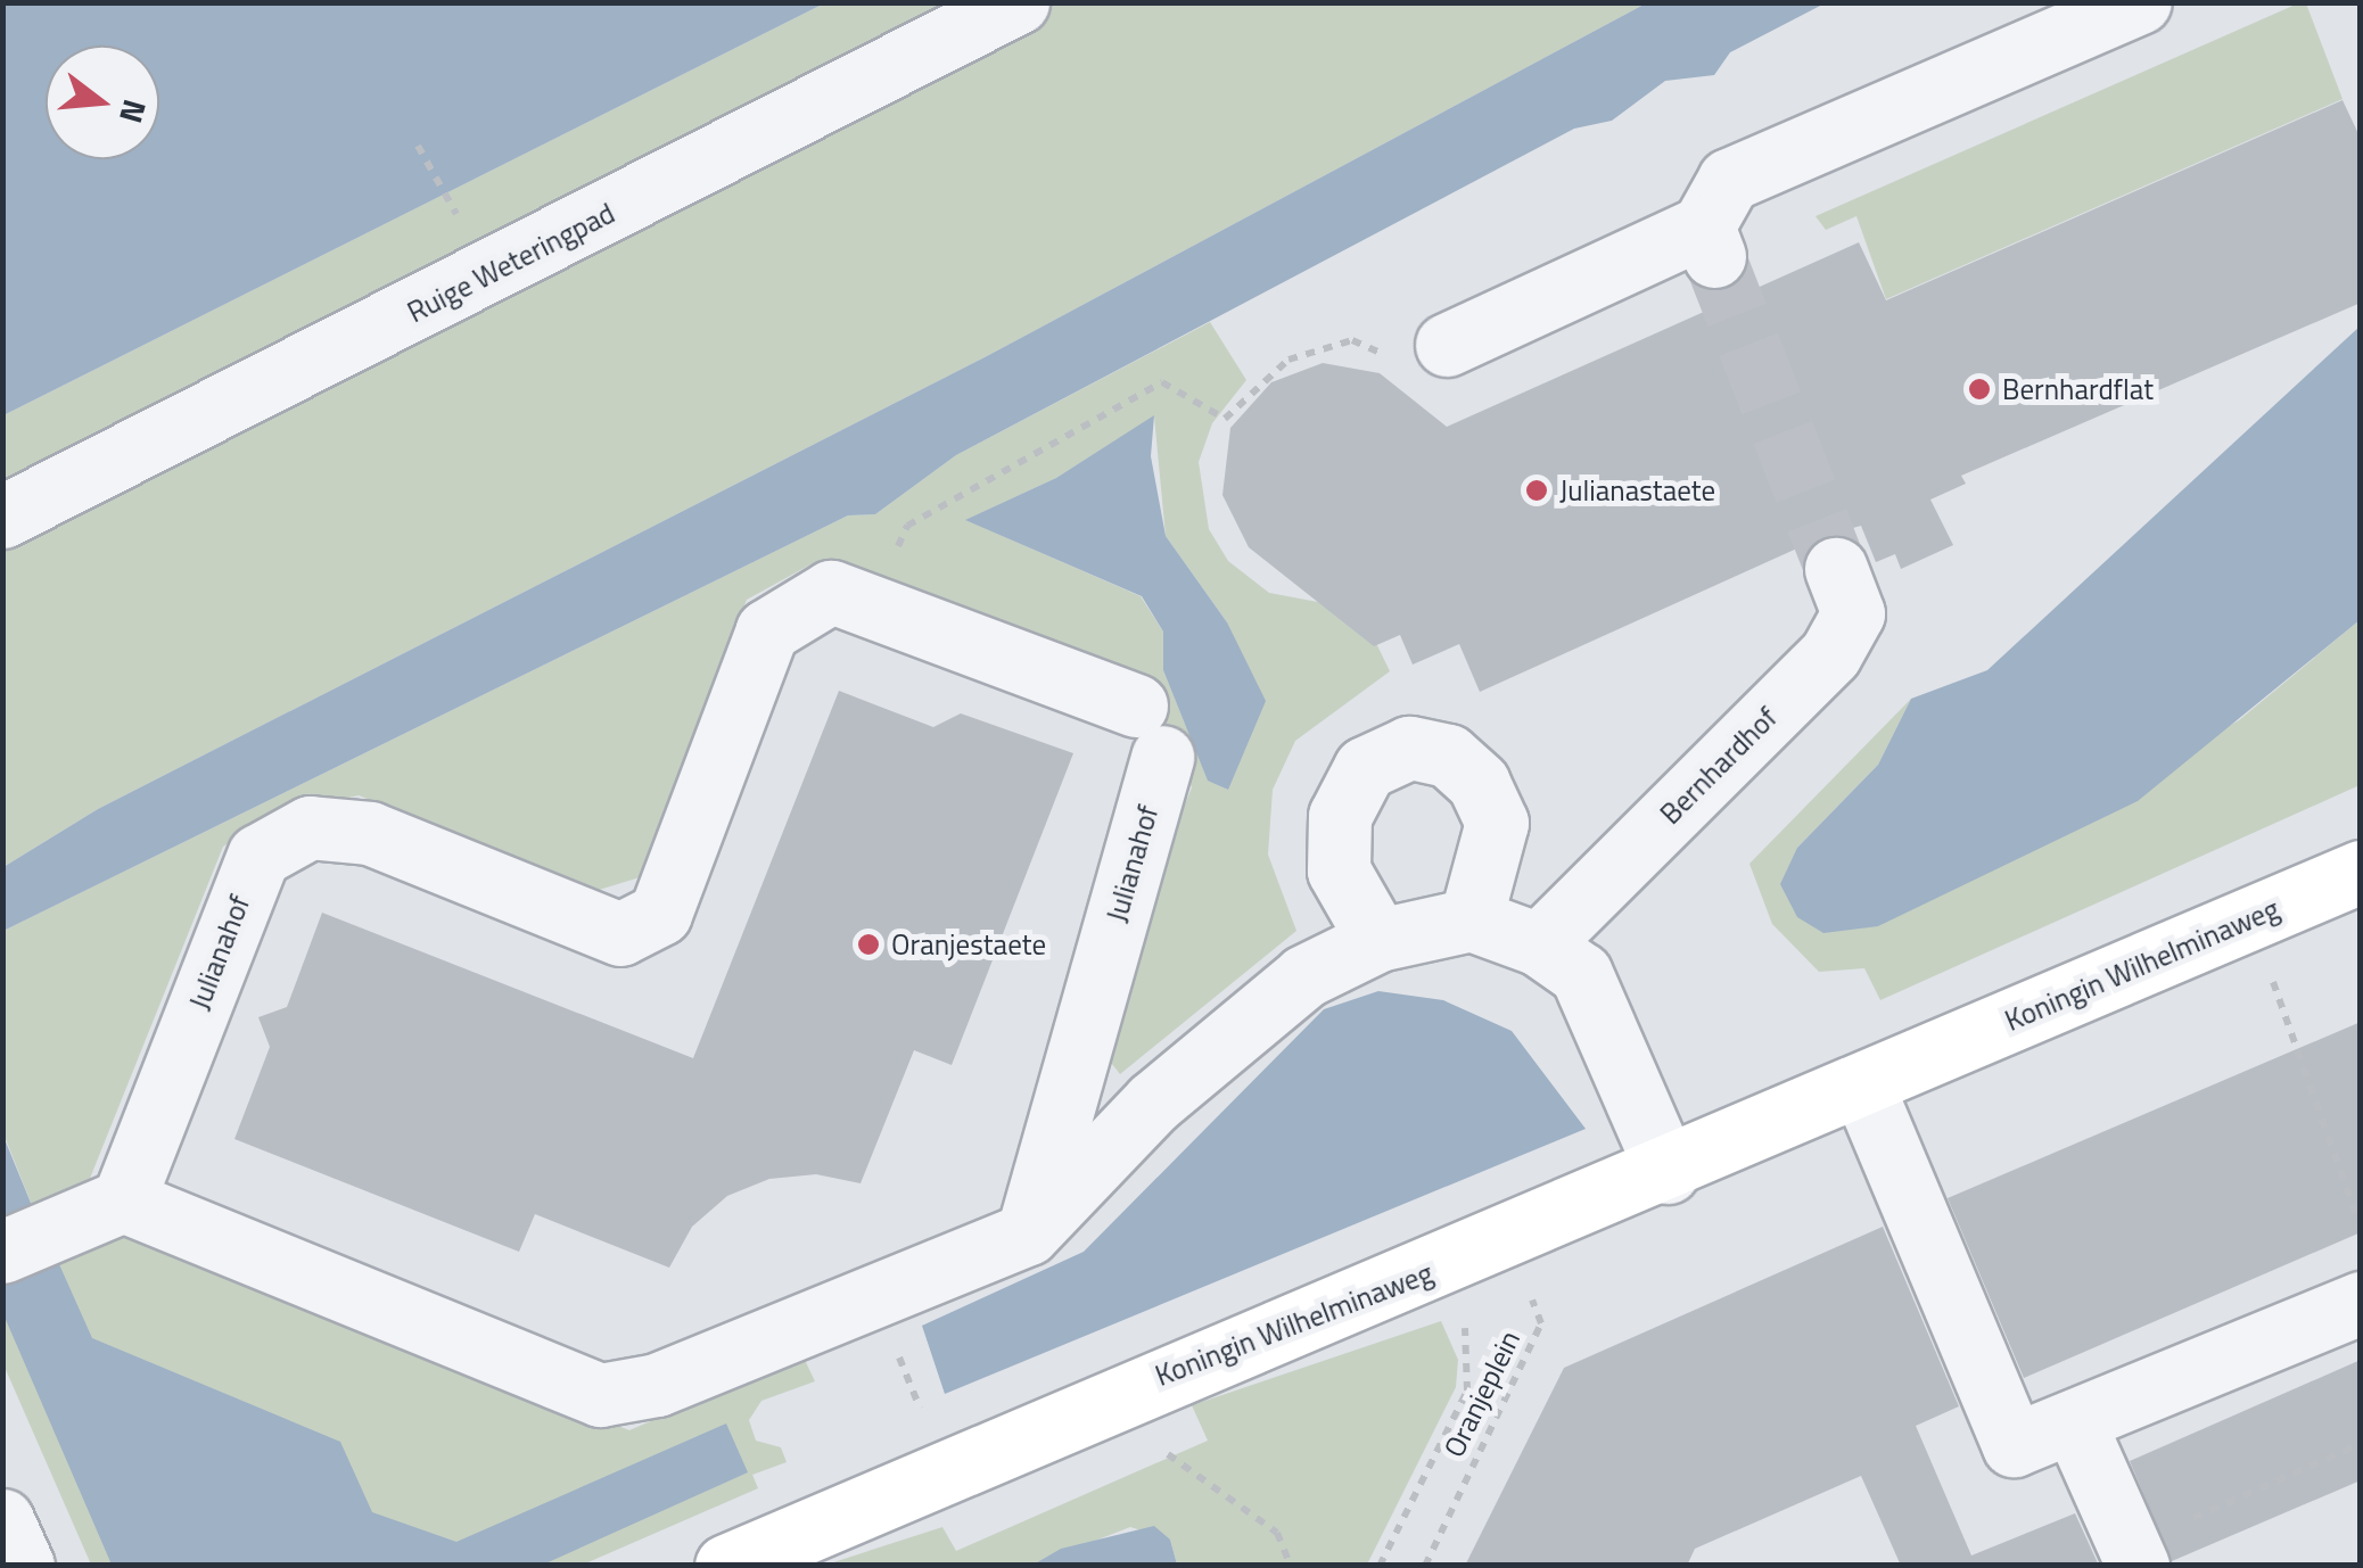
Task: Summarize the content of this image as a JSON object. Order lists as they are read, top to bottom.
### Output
{
  "streets": {
    "main road": ["Koningin Wilhelminaweg"],
    "street": ["Ruige Weteringpad", "Bernhardhof", "Julianahof"],
    "path": ["Oranjeplein"]
  },
  "crossings": [
    ["Koningin Wilhelminaweg", "Oranjeplein"]
  ],
  "places": ["Bernhardflat", "Julianastaete", "Oranjestaete"],
  "north": "right"
}
